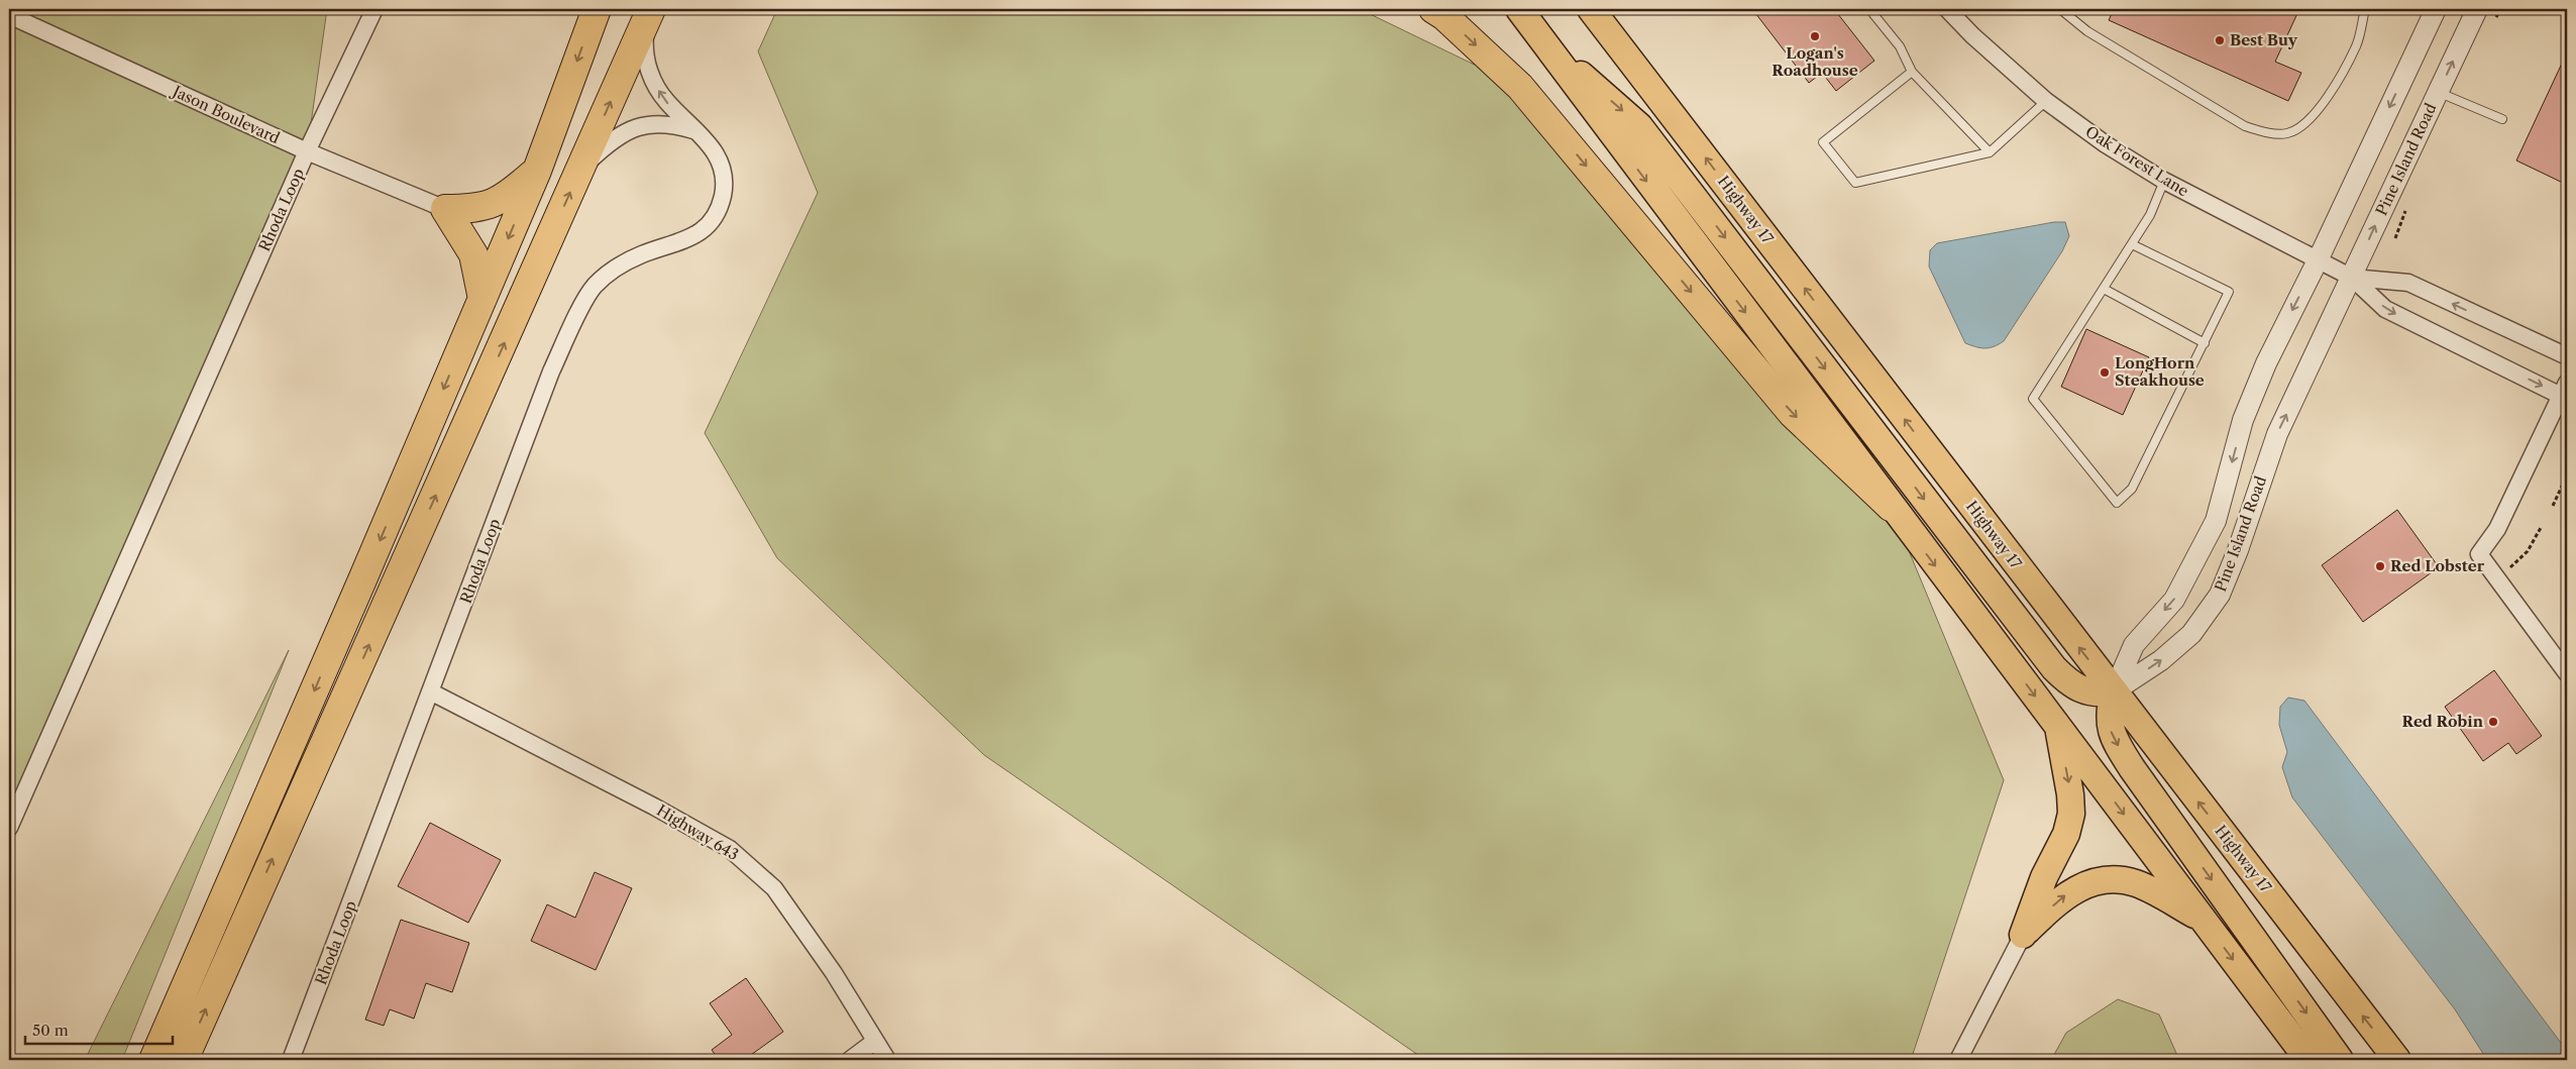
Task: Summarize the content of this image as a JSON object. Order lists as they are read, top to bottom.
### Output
{
  "streets": {
    "highway": ["Highway 17"],
    "street": [
      "Jason Boulevard",
      "Pine Island Road",
      "Oak Forest Lane",
      "Rhoda Loop",
      "Highway 643"
    ]
  },
  "crossings": [
    ["Jason Boulevard", "Rhoda Loop"],
    ["Pine Island Road", "Oak Forest Lane"],
    ["Pine Island Road", "Highway 17"],
    ["Rhoda Loop", "Highway 643"]
  ],
  "places": [
    "Logan's Roadhouse",
    "Best Buy",
    "LongHorn Steakhouse",
    "Red Lobster",
    "Red Robin"
  ],
  "scale_bar": "50 m"
}
